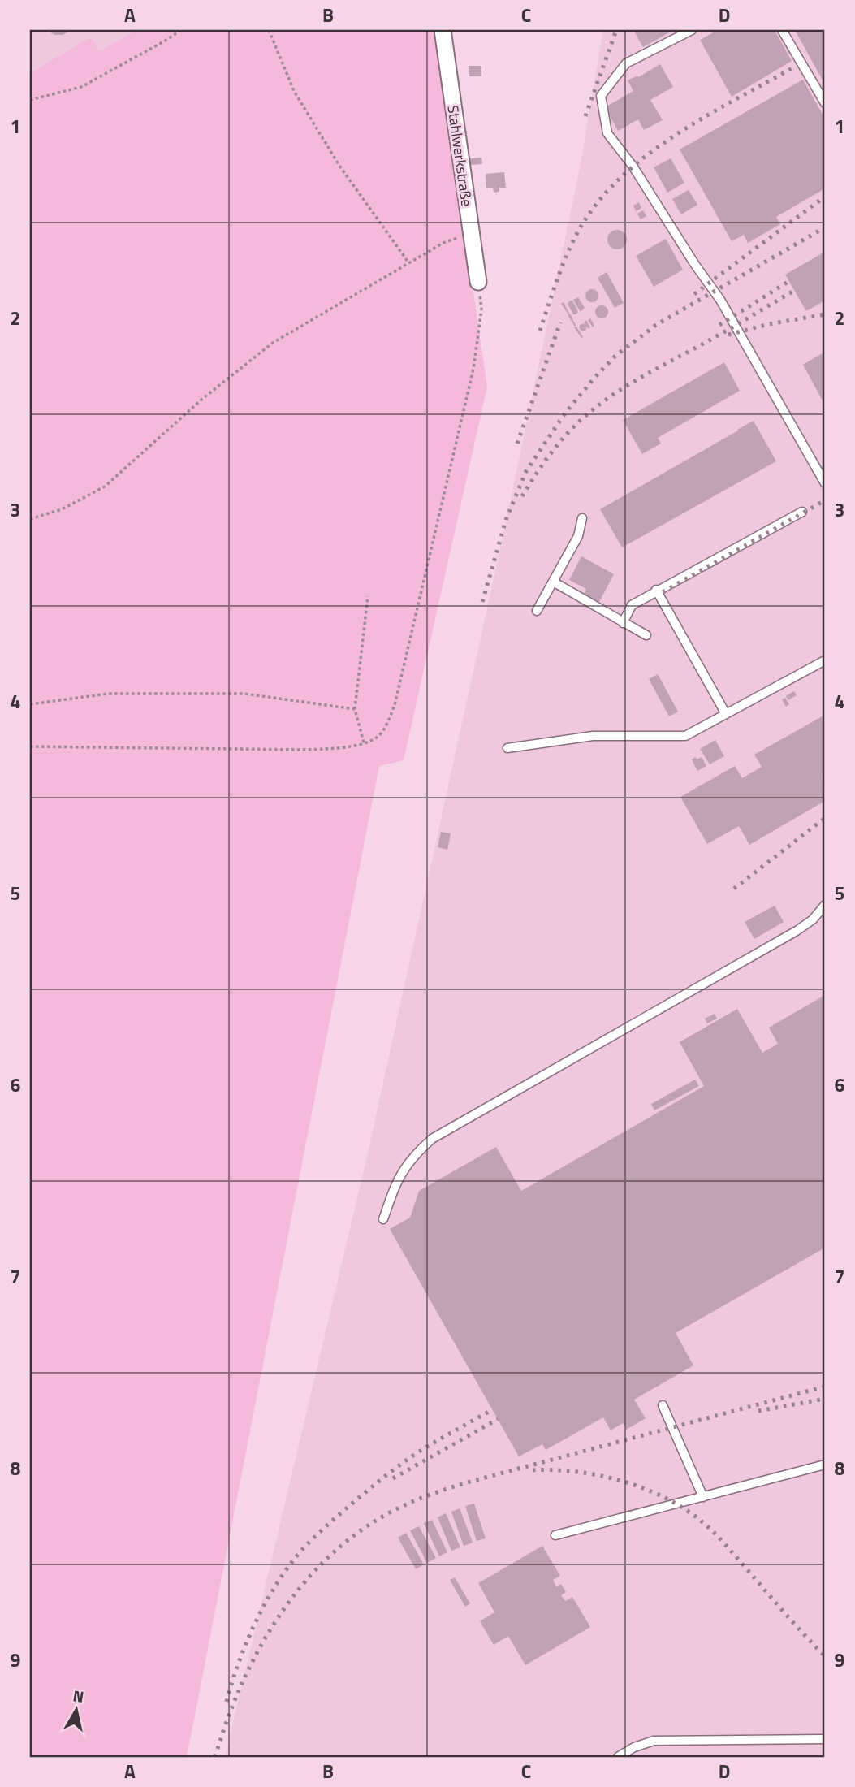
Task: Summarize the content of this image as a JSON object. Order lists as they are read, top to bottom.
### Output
{
  "streets": {
    "street": ["Stahlwerkstraße"]
  },
  "north": "top",
  "grid": {
    "columns": [
      "A",
      "B",
      "C",
      "D"
    ],
    "rows": [
      "1",
      "2",
      "3",
      "4",
      "5",
      "6",
      "7",
      "8",
      "9"
    ]
  }
}
